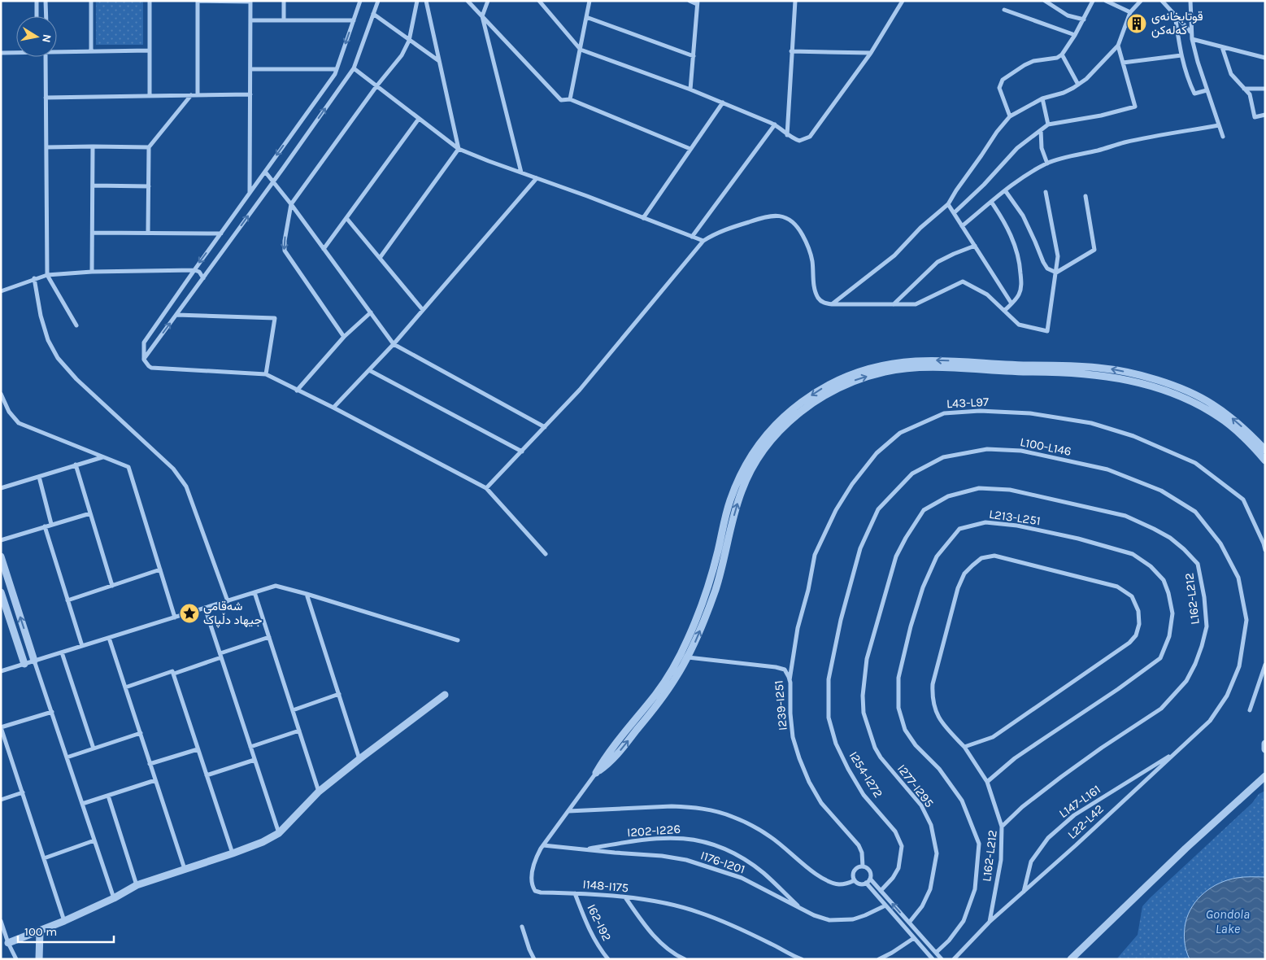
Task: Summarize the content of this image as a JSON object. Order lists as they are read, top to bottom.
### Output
{
  "streets": {
    "street": [
      "L43-L97",
      "L100-L146",
      "L213-L251",
      "L162-L212",
      "I239-I251",
      "I254-I272",
      "I277-I295",
      "L147-L161",
      "L22-L42",
      "I202-I226",
      "I176-I201",
      "I148-I175",
      "I62-I92"
    ]
  },
  "crossings": [
    ["L43-L97", "I239-I251"],
    ["L100-L146", "I254-I272"],
    ["L100-L146", "L22-L42"],
    ["L162-L212", "I277-I295"],
    ["L162-L212", "L22-L42"],
    ["L147-L161", "L22-L42"],
    ["I202-I226", "I176-I201"],
    ["I176-I201", "I148-I175"],
    ["I148-I175", "I62-I92"]
  ],
  "water": ["Gondola Lake"],
  "places": {
    "building": ["قوتابخانەی کەلەکن"],
    "place": ["شەقامی جیهاد دڵپاک"]
  },
  "scale_bar": "100 m",
  "north": "right"
}
